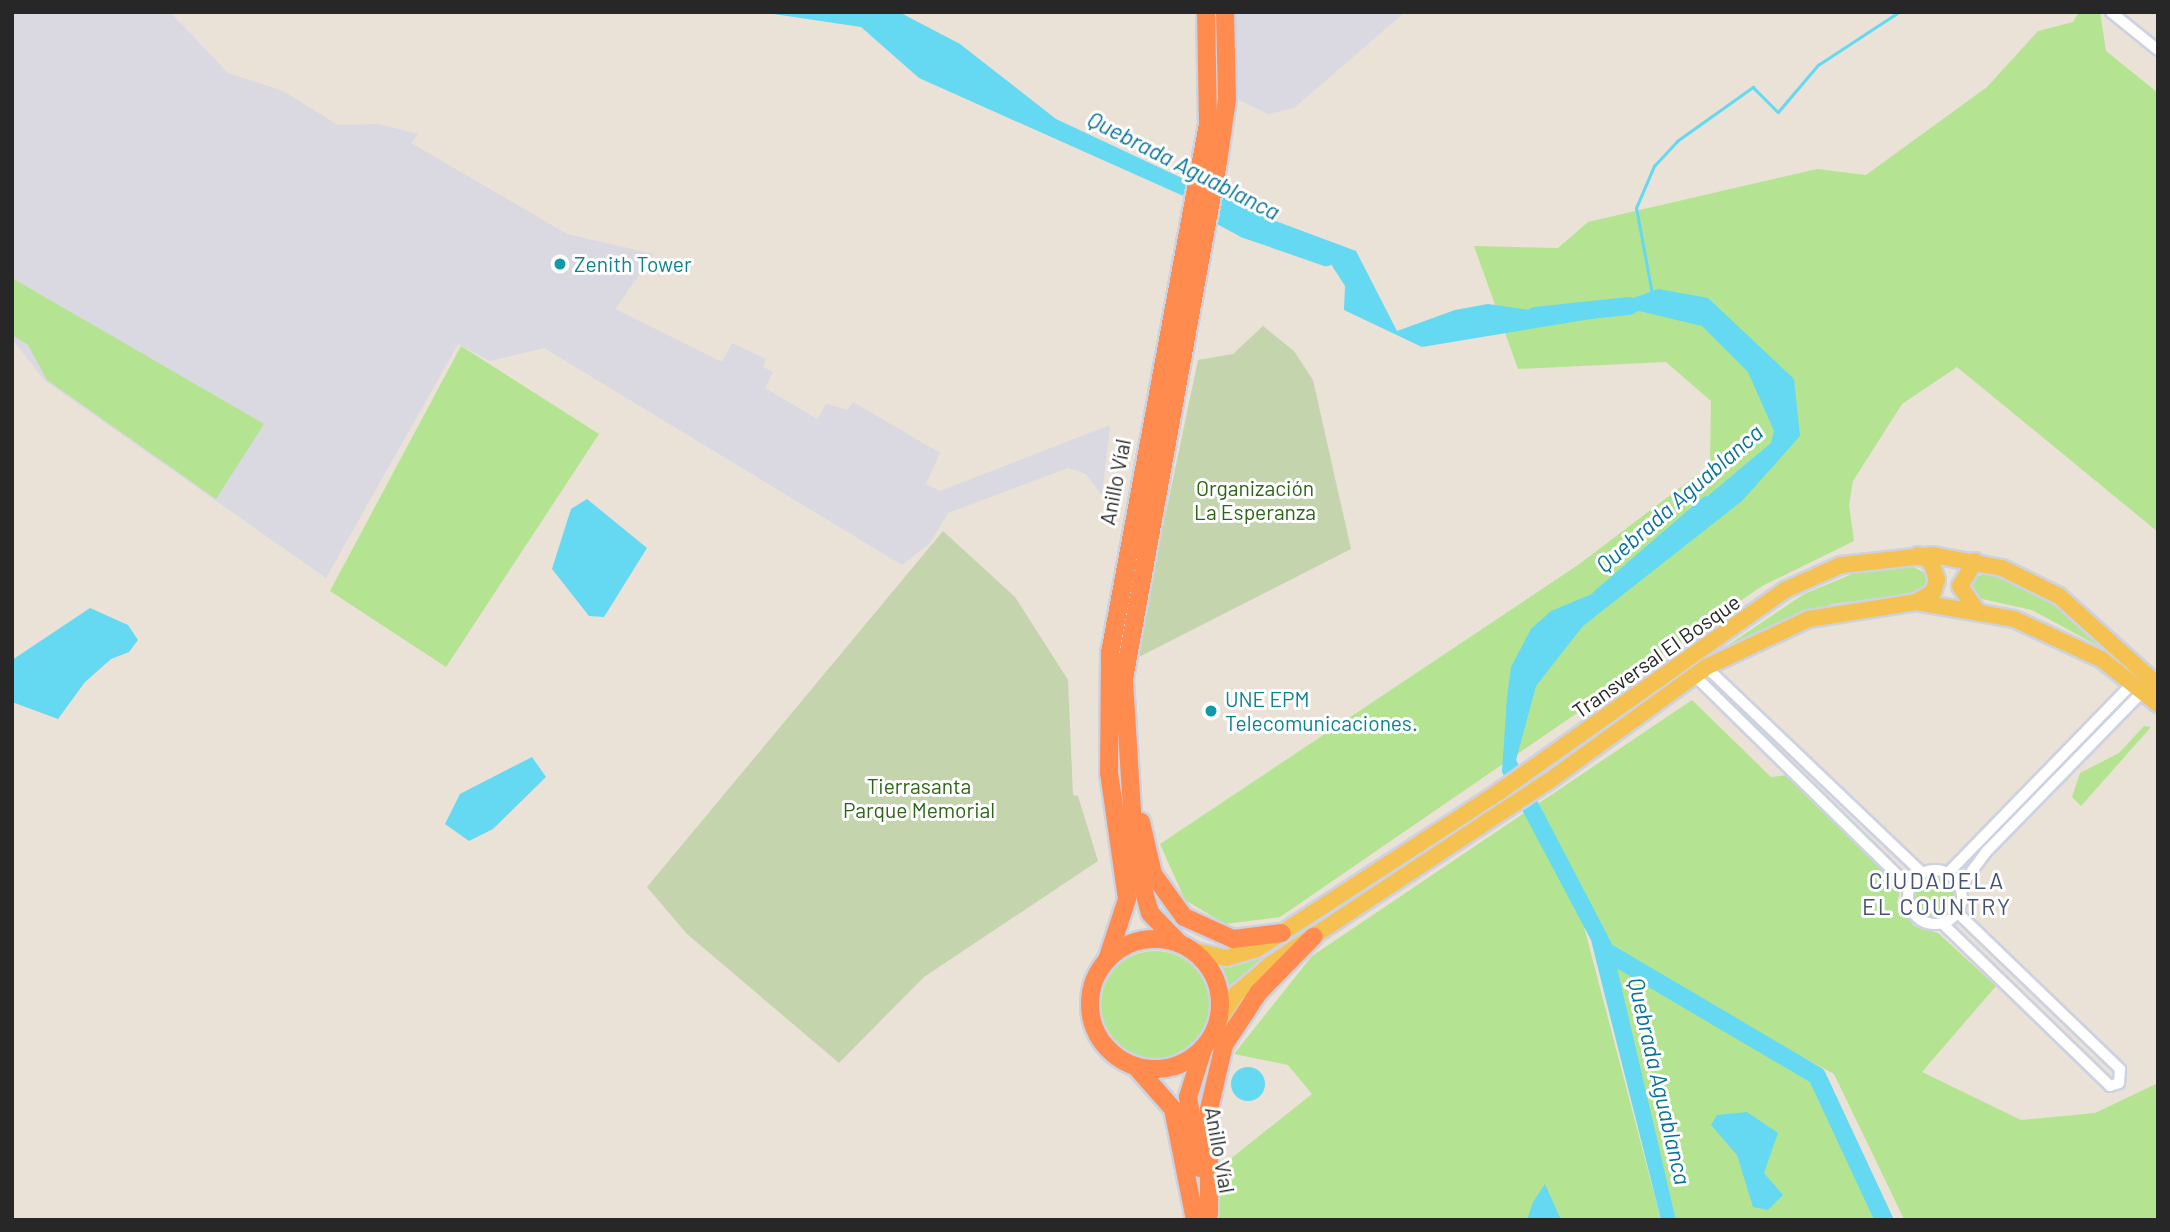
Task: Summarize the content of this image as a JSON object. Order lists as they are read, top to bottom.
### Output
{
  "streets": {
    "highway": ["Anillo Víal"],
    "main road": ["Transversal El Bosque"]
  },
  "crossings": [
    ["Anillo Víal", "Transversal El Bosque"]
  ],
  "districts": ["CIUDADELA EL COUNTRY"],
  "water": ["Quebrada Aguablanca"],
  "parks": ["Organización La Esperanza", "Tierrasanta Parque Memorial"],
  "places": ["Zenith Tower", "UNE EPM Telecomunicaciones."]
}
